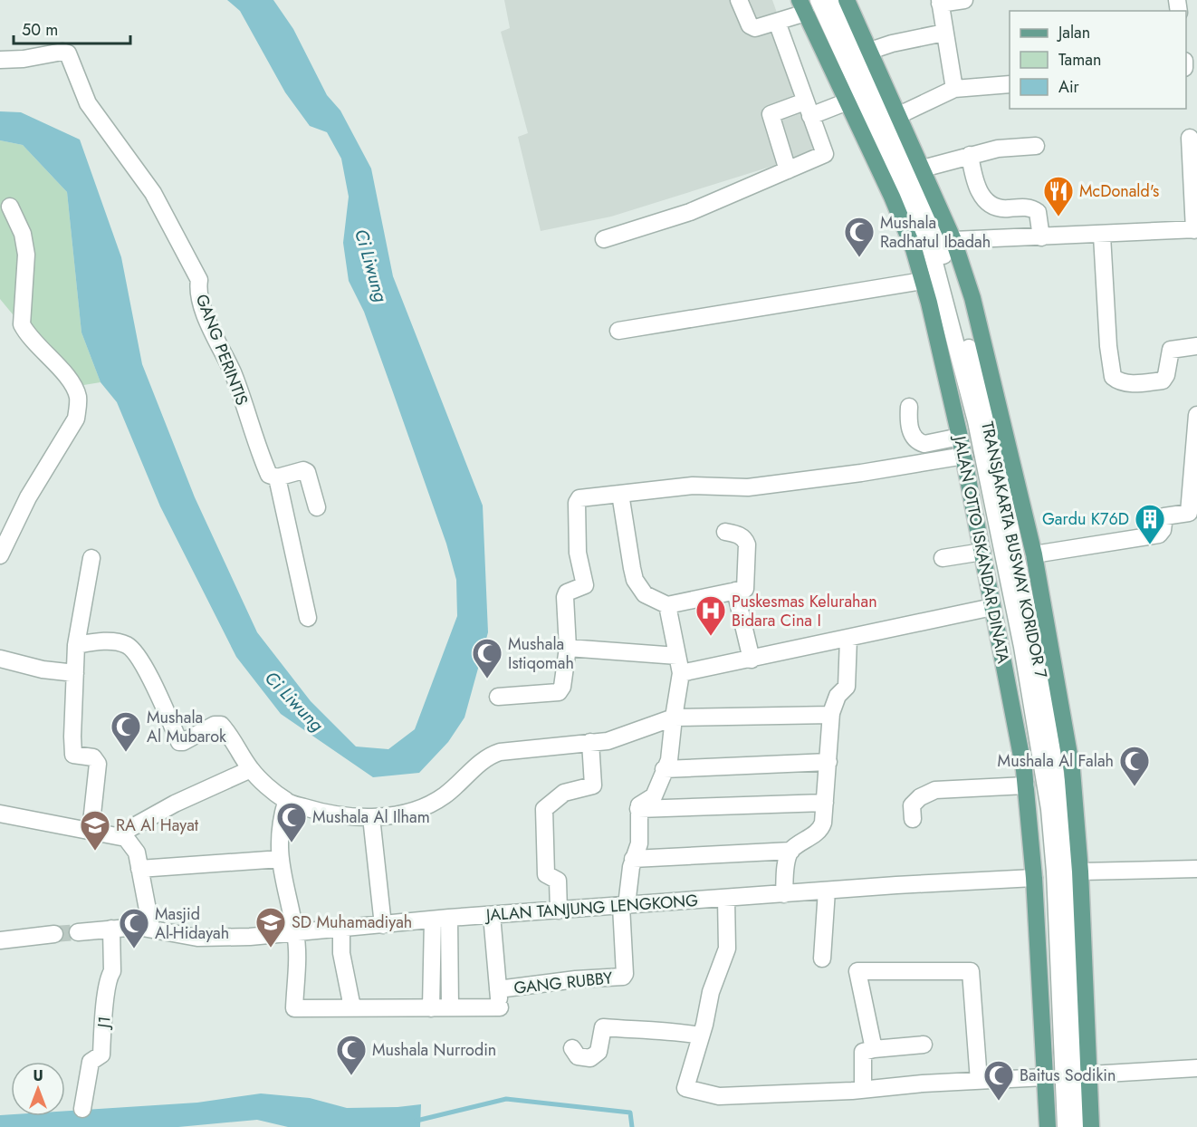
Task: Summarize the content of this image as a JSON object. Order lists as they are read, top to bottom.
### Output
{
  "streets": {
    "main road": ["JALAN OTTO ISKANDAR DINATA"],
    "street": [
      "GANG PERINTIS",
      "TRANSJAKARTA BUSWAY KORIDOR 7",
      "JALAN TANJUNG LENGKONG",
      "GANG RUBBY",
      "J1"
    ]
  },
  "crossings": [
    ["JALAN OTTO ISKANDAR DINATA", "JALAN TANJUNG LENGKONG"],
    ["JALAN TANJUNG LENGKONG", "GANG RUBBY"],
    ["JALAN TANJUNG LENGKONG", "J1"]
  ],
  "water": ["Ci Liwung"],
  "places": {
    "restaurant": ["McDonald's"],
    "mosque": [
      "Mushala Radhatul Ibadah",
      "Mushala Istiqomah",
      "Mushala Al Mubarok",
      "Mushala Al Falah",
      "Mushala Al Ilham",
      "Masjid Al-Hidayah",
      "Mushala Nurrodin",
      "Baitus Sodikin"
    ],
    "building": ["Gardu K76D"],
    "hospital": ["Puskesmas Kelurahan Bidara Cina I"],
    "school or university": ["RA Al Hayat", "SD Muhamadiyah"]
  },
  "legend": ["Jalan", "Taman", "Air"],
  "scale_bar": "50 m",
  "north": "top"
}
